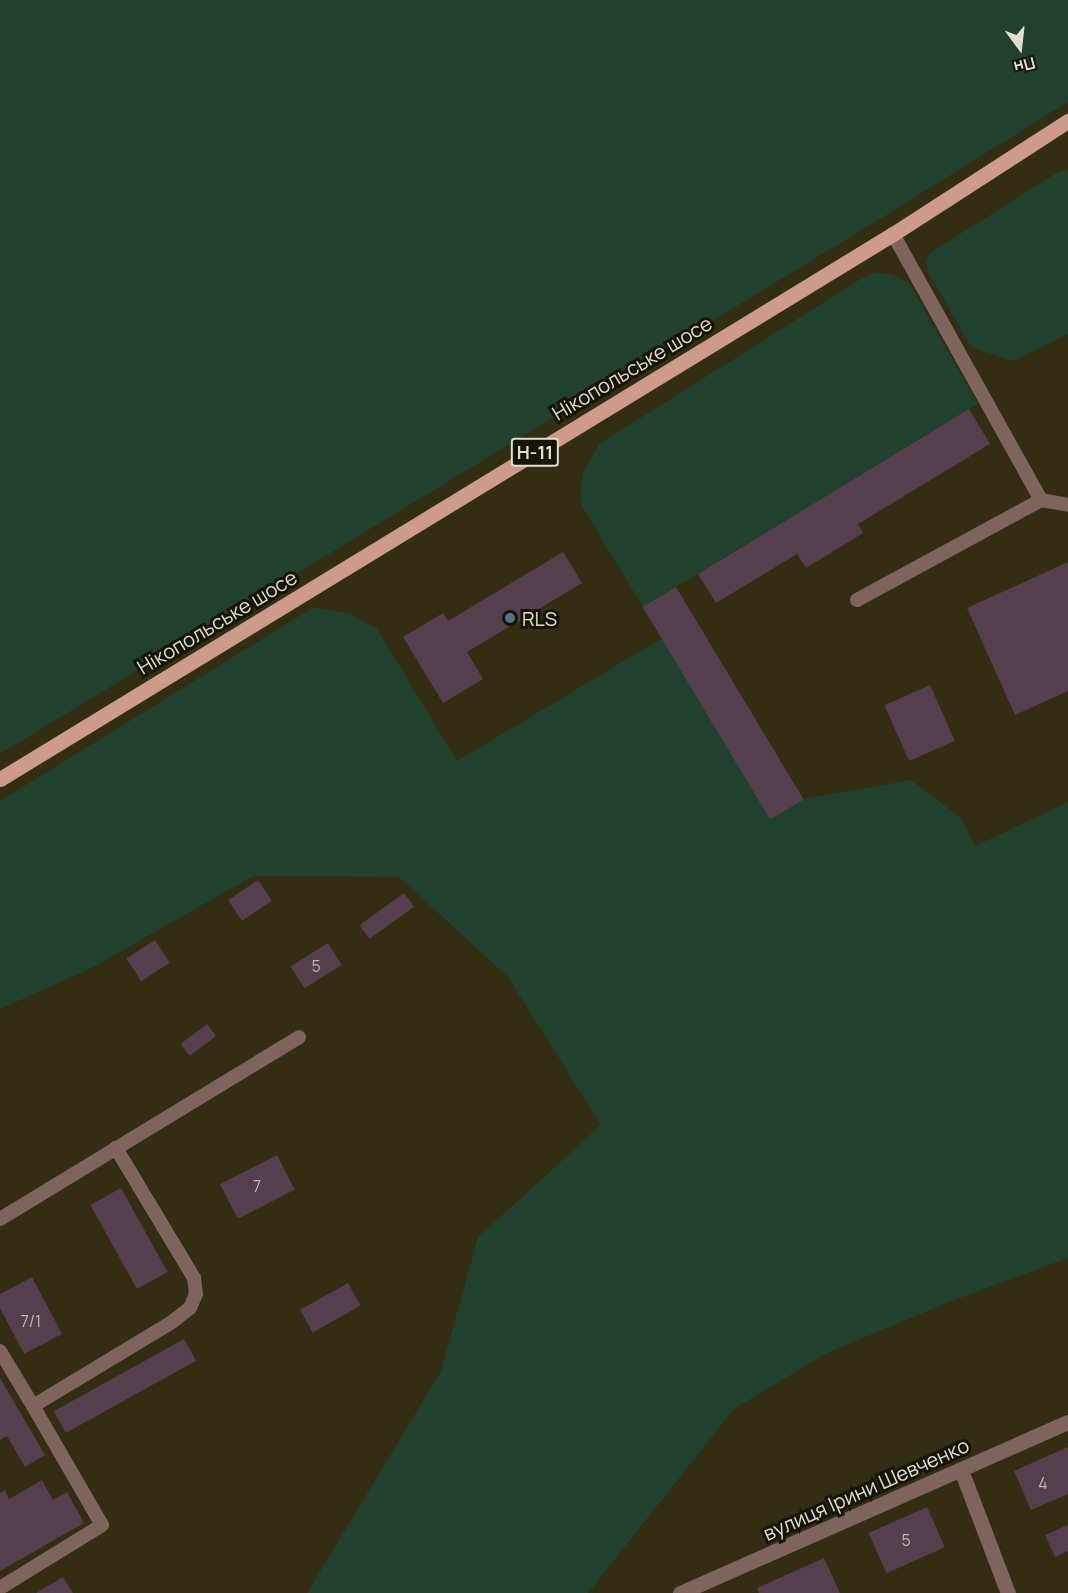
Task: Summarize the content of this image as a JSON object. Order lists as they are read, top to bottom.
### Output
{
  "streets": {
    "main road": ["Нікопольське шосе", "Н-11"],
    "street": ["вулиця Ірини Шевченко"]
  },
  "places": ["RLS"],
  "house_numbers": [
    "5",
    "7",
    "7/1",
    "4",
    "5"
  ],
  "north": "bottom"
}
